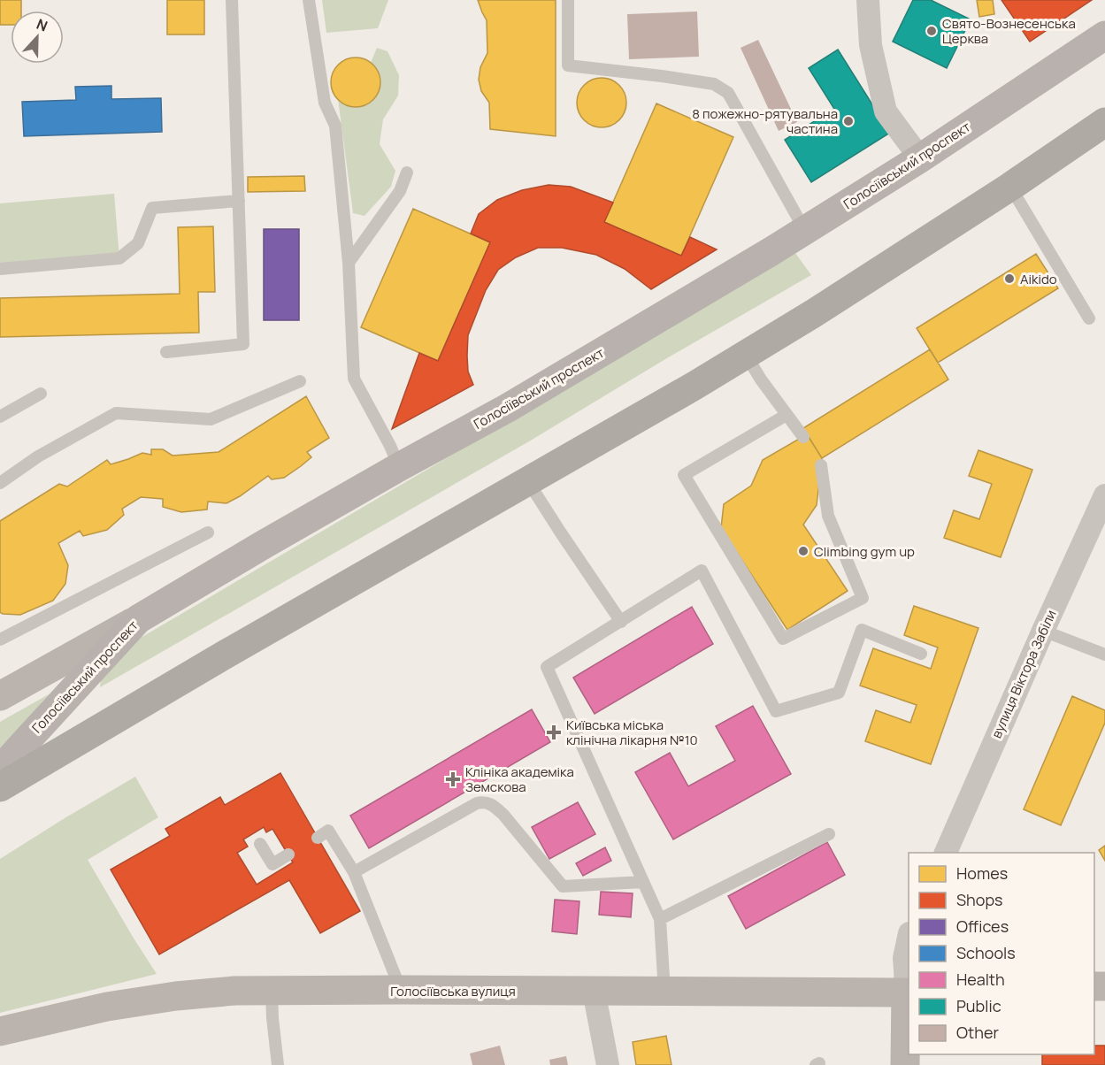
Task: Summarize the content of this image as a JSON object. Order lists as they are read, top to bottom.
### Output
{
  "streets": {
    "main road": ["Голосіївський проспект", "Голосіївська вулиця"],
    "street": ["вулиця Віктора Забіли"]
  },
  "places": {
    "other": [
      "Свято-Вознесенська Церква",
      "8 пожежно-рятувальна частина",
      "Aikido",
      "Climbing gym up"
    ],
    "health": ["Київська міська клінічна лікарня №10", "Клініка академіка Земскова"]
  },
  "legend": [
    "Homes",
    "Shops",
    "Offices",
    "Schools",
    "Health",
    "Public",
    "Other"
  ],
  "north": "top"
}
